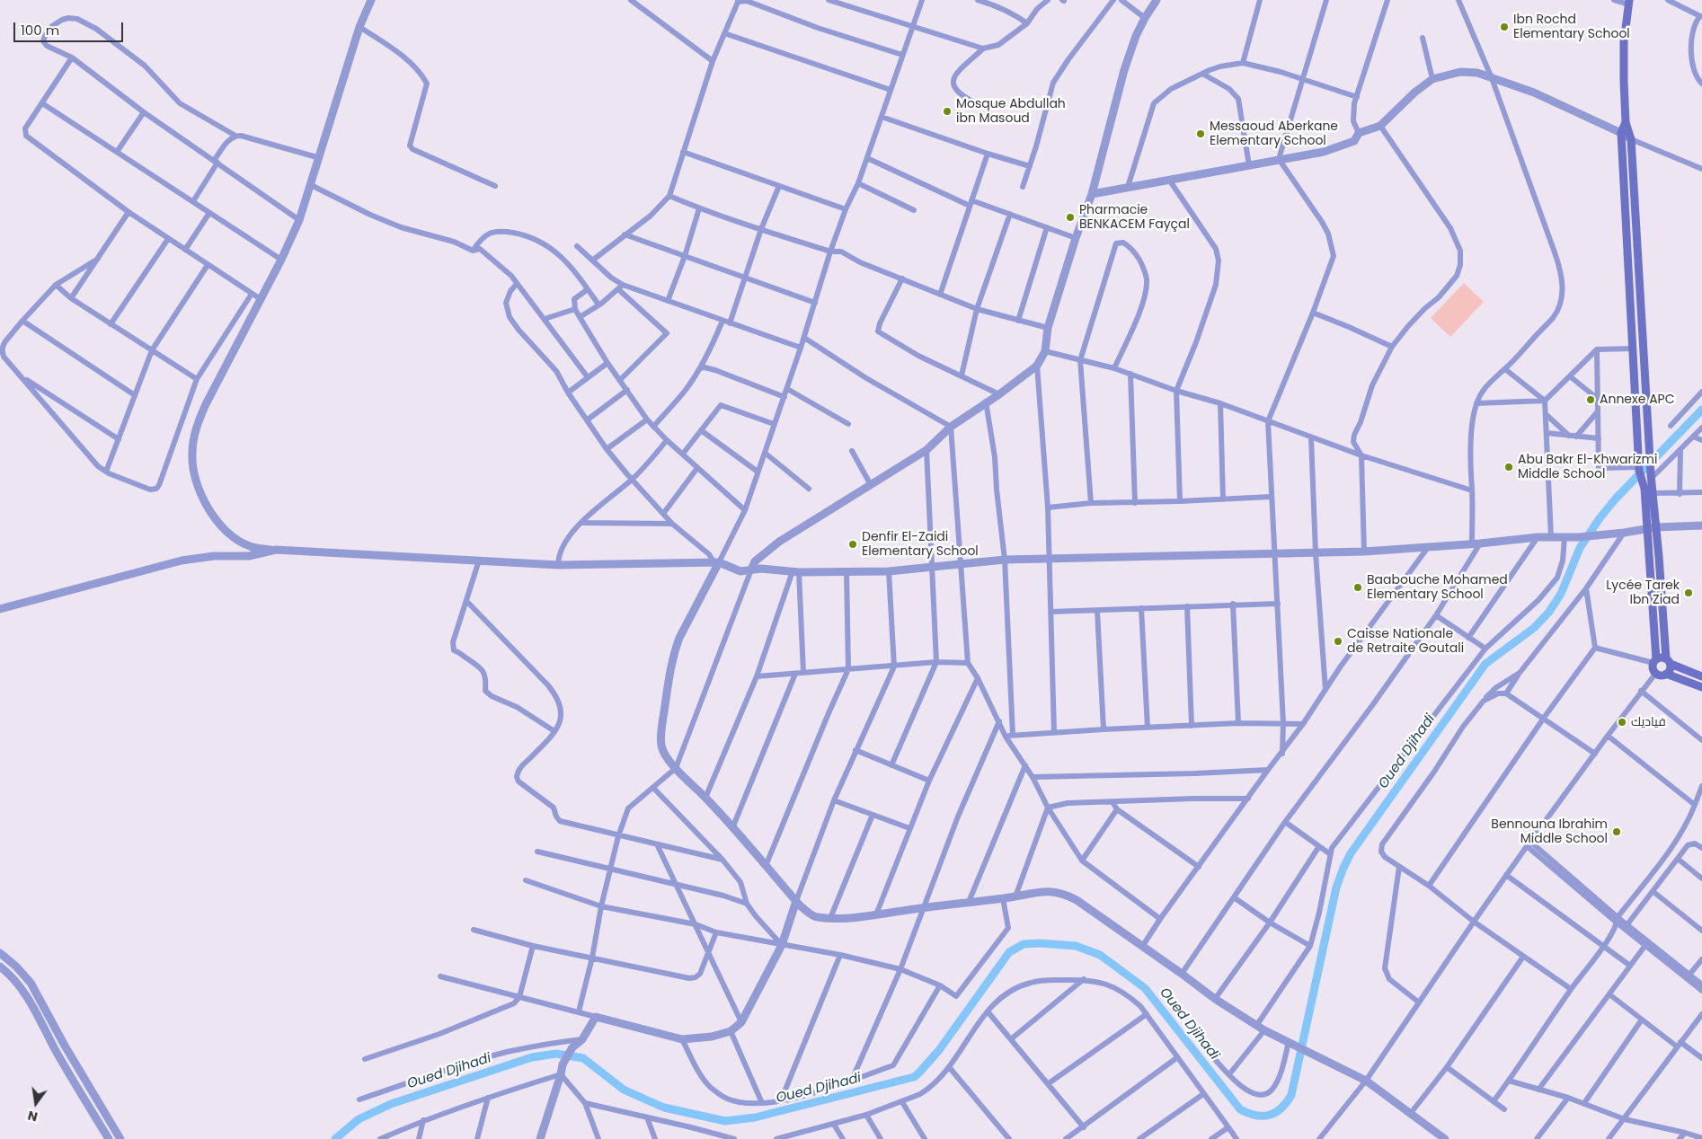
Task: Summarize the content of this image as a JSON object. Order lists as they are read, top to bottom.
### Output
{
  "water": ["Oued Djihadi"],
  "places": [
    "Ibn Rochd Elementary School",
    "Mosque Abdullah ibn Masoud",
    "Messaoud Aberkane Elementary School",
    "Pharmacie BENKACEM Fayçal",
    "Annexe APC",
    "Abu Bakr El-Khwarizmi Middle School",
    "Denfir El-Zaidi Elementary School",
    "Baabouche Mohamed Elementary School",
    "Lycée Tarek Ibn Ziad",
    "Caisse Nationale de Retraite Goutali",
    "فياديك",
    "Bennouna Ibrahim Middle School"
  ],
  "scale_bar": "100 m",
  "north": "bottom"
}
